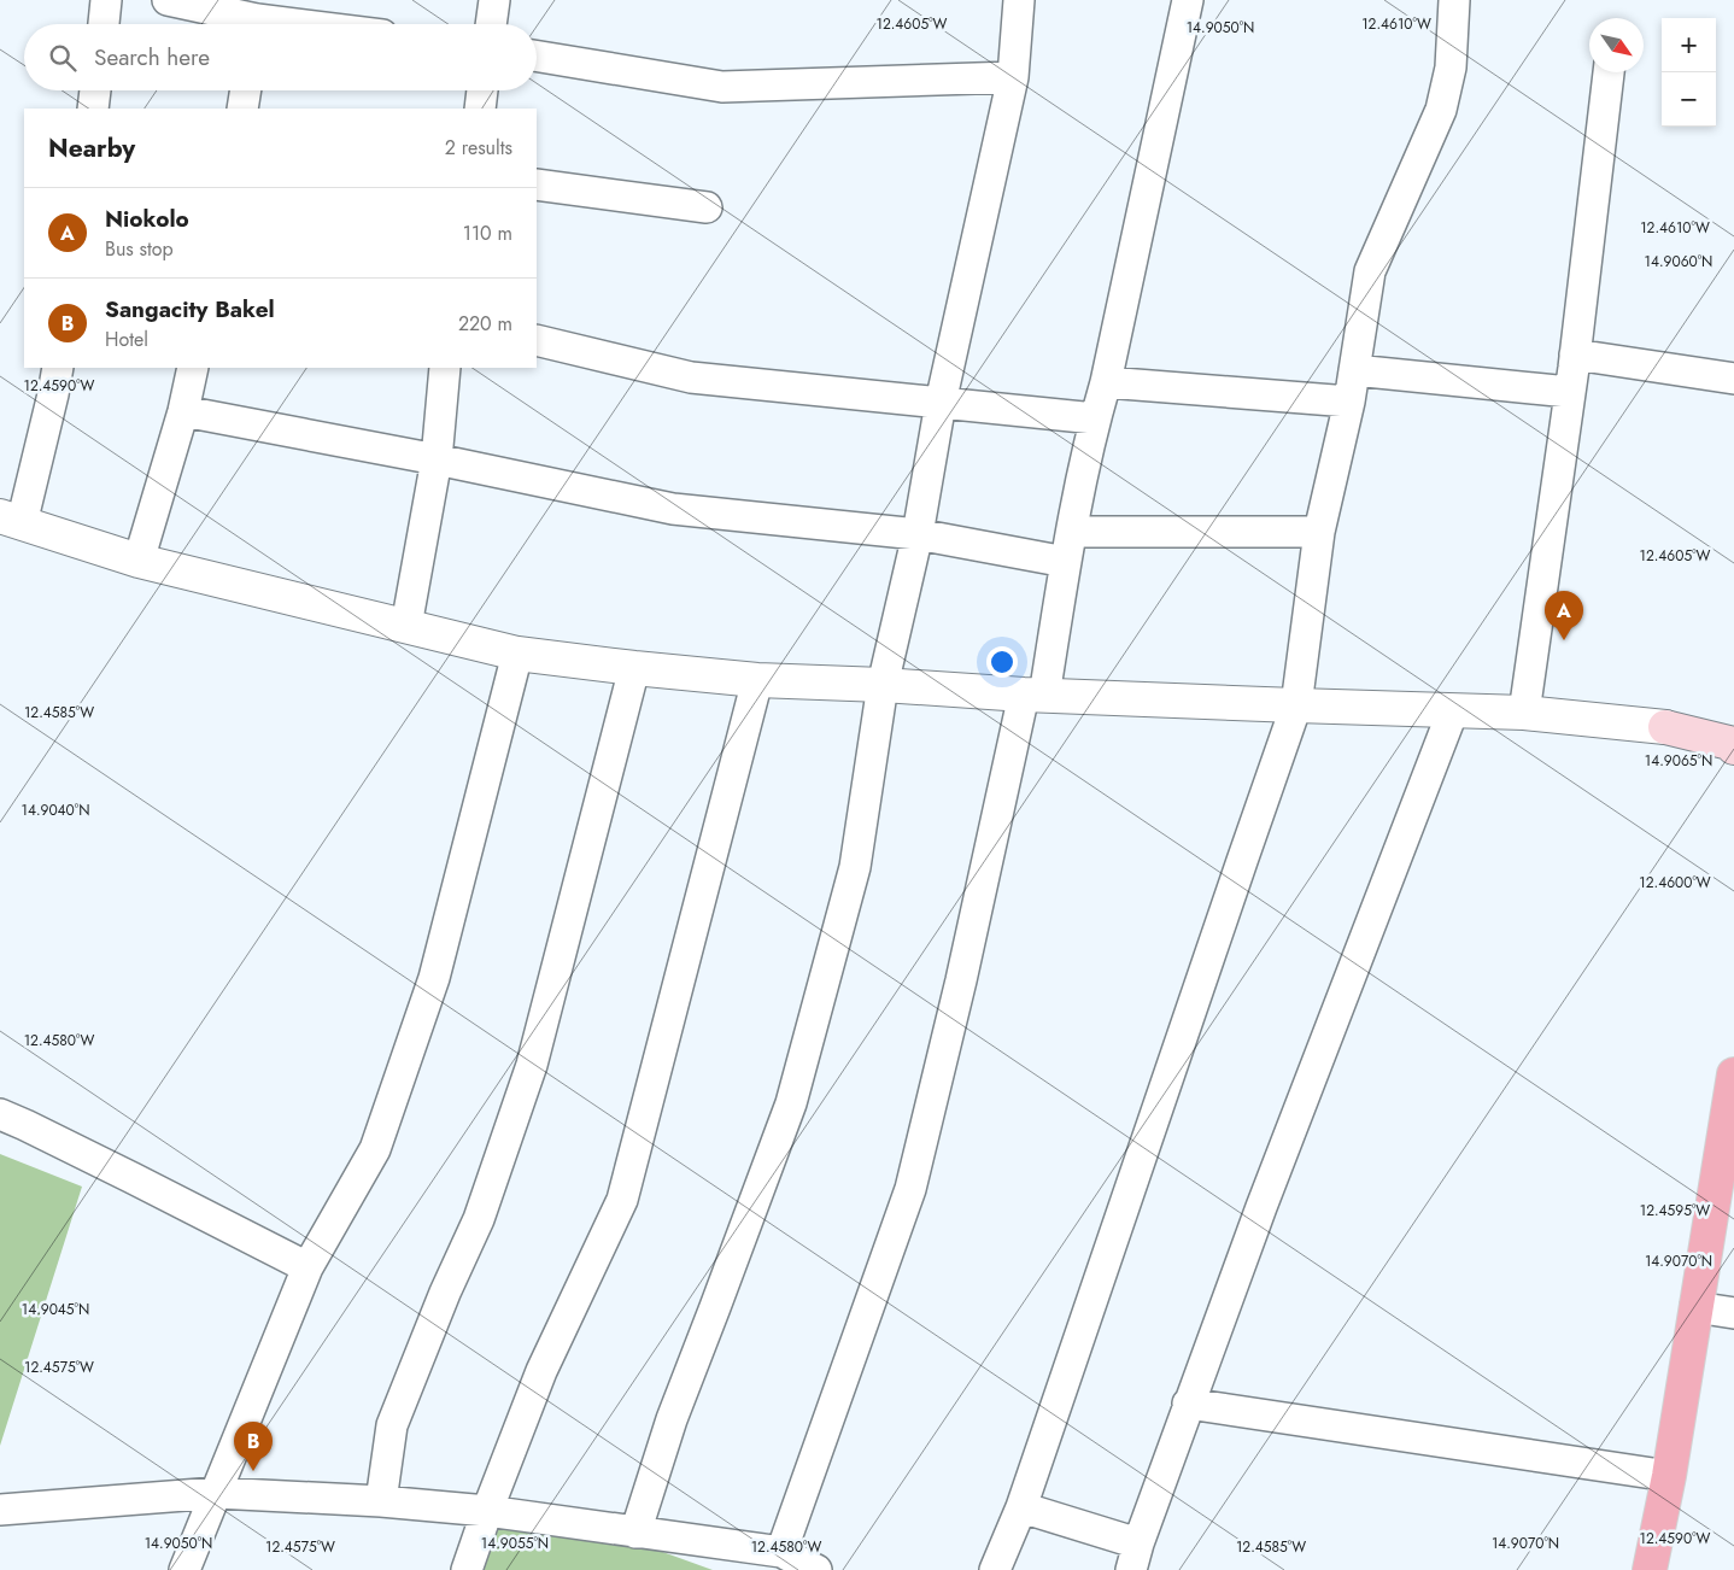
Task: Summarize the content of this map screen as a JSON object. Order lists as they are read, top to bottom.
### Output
{
  "north": "bottom right",
  "page": {
    "map_buttons": ["+", "−"],
    "search": "Search here",
    "heading": ["Nearby", "2 results"],
    "list": [
      {
        "mark": "A",
        "name": "Niokolo",
        "note": "Bus stop",
        "value": "110 m"
      },
      {
        "mark": "B",
        "name": "Sangacity Bakel",
        "note": "Hotel",
        "value": "220 m"
      }
    ],
    "pins": ["A", "B"]
  },
  "coordinates": [
    "12.4610°W",
    "12.4605°W",
    "14.9050°N",
    "14.9060°N",
    "12.4590°W",
    "12.4585°W",
    "14.9065°N",
    "14.9040°N",
    "12.4600°W",
    "12.4580°W",
    "12.4595°W",
    "14.9070°N",
    "14.9045°N",
    "12.4575°W",
    "14.9055°N"
  ]
}
